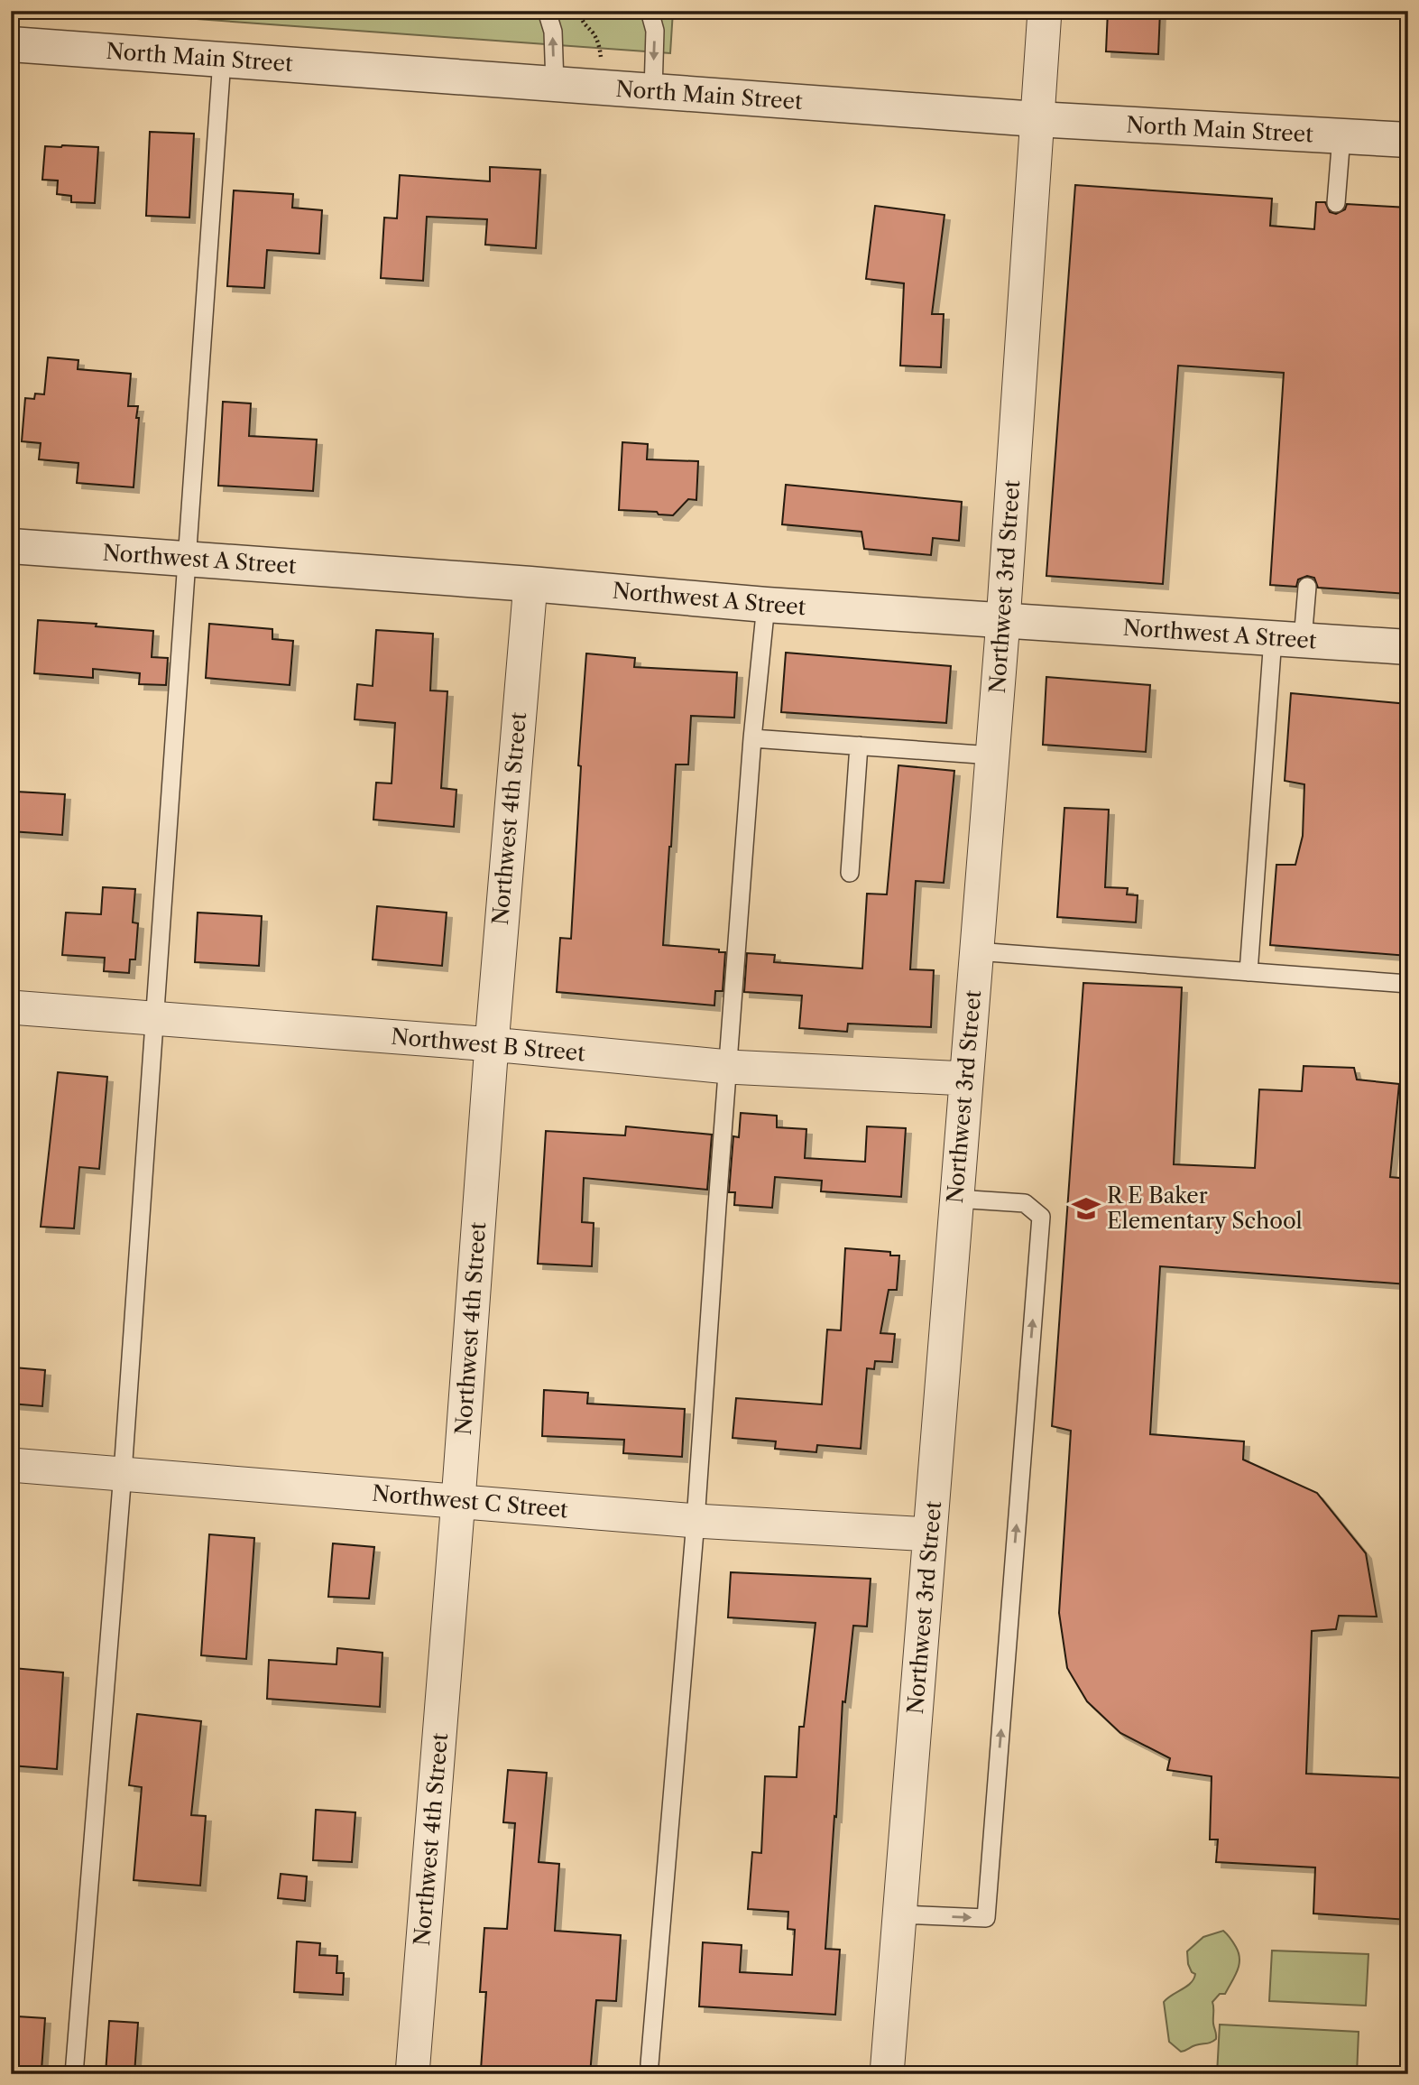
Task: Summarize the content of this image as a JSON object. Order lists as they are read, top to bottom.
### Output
{
  "streets": {
    "street": [
      "North Main Street",
      "Northwest A Street",
      "Northwest 3rd Street",
      "Northwest 4th Street",
      "Northwest B Street",
      "Northwest C Street"
    ]
  },
  "crossings": [
    ["North Main Street", "Northwest 3rd Street"],
    ["Northwest A Street", "Northwest 3rd Street"],
    ["Northwest A Street", "Northwest 4th Street"],
    ["Northwest 3rd Street", "Northwest B Street"],
    ["Northwest 3rd Street", "Northwest C Street"],
    ["Northwest 4th Street", "Northwest B Street"],
    ["Northwest 4th Street", "Northwest C Street"]
  ],
  "places": {
    "school or university": ["R E Baker Elementary School"]
  }
}
